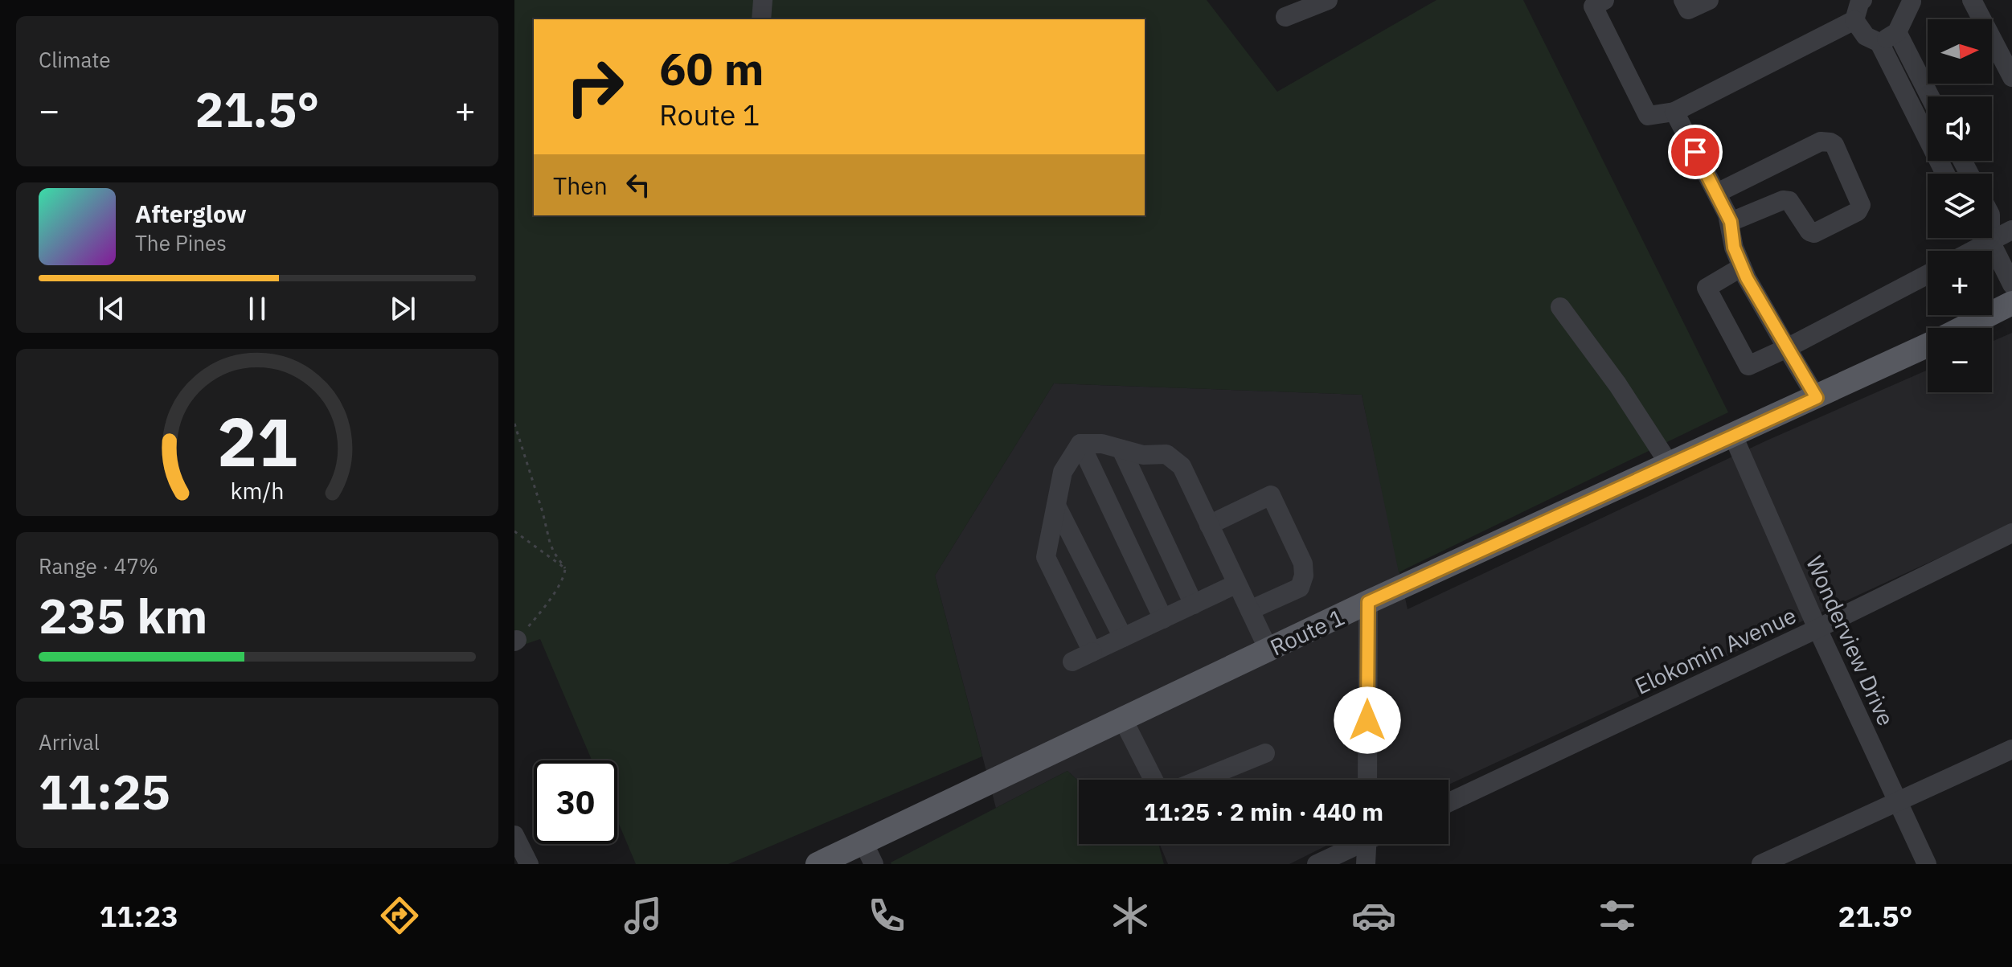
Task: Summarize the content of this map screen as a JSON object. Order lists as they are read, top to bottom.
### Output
{
  "streets": {
    "main road": ["Route 1"],
    "street": ["Wonderview Drive", "Elokomin Avenue"]
  },
  "crossings": [
    ["Route 1", "Wonderview Drive"],
    ["Wonderview Drive", "Elokomin Avenue"]
  ],
  "north": "right",
  "page": {
    "tile": [
      "Climate",
      ["Range · 47%", "235 km"],
      ["Arrival", "11:25"]
    ],
    "map_buttons": ["+", "−"],
    "turn": ["60 m", "Route 1"],
    "heat": ["−", "21.5°", "+"],
    "then": "Then",
    "song": ["Afterglow", "The Pines"],
    "limit": "30",
    "trip": "11:25 · 2 min · 440 m",
    "tabs": ["11:23", "21.5°"],
    "gauge": ["21", "km/h"]
  }
}
